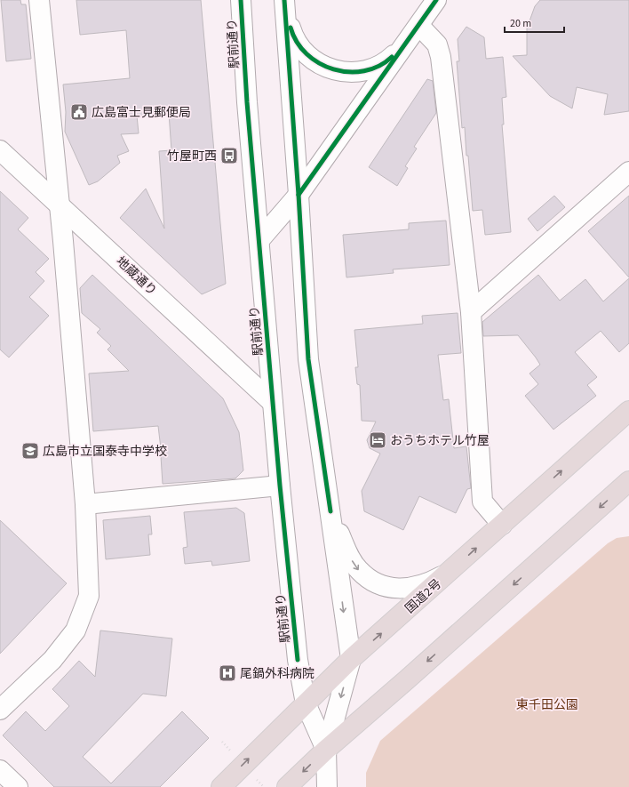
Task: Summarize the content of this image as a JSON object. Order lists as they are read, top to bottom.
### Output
{
  "streets": {
    "highway": ["国道2号"],
    "street": ["駅前通り", "地蔵通り"]
  },
  "crossings": [
    ["駅前通り", "地蔵通り"],
    ["駅前通り", "国道2号"]
  ],
  "parks": ["東千田公園"],
  "places": {
    "public building": ["広島富士見郵便局"],
    "bus stop": ["竹屋町西"],
    "hotel": ["おうちホテル竹屋"],
    "school or university": ["広島市立国泰寺中学校"],
    "hospital": ["尾鍋外科病院"]
  },
  "scale_bar": "20 m"
}
